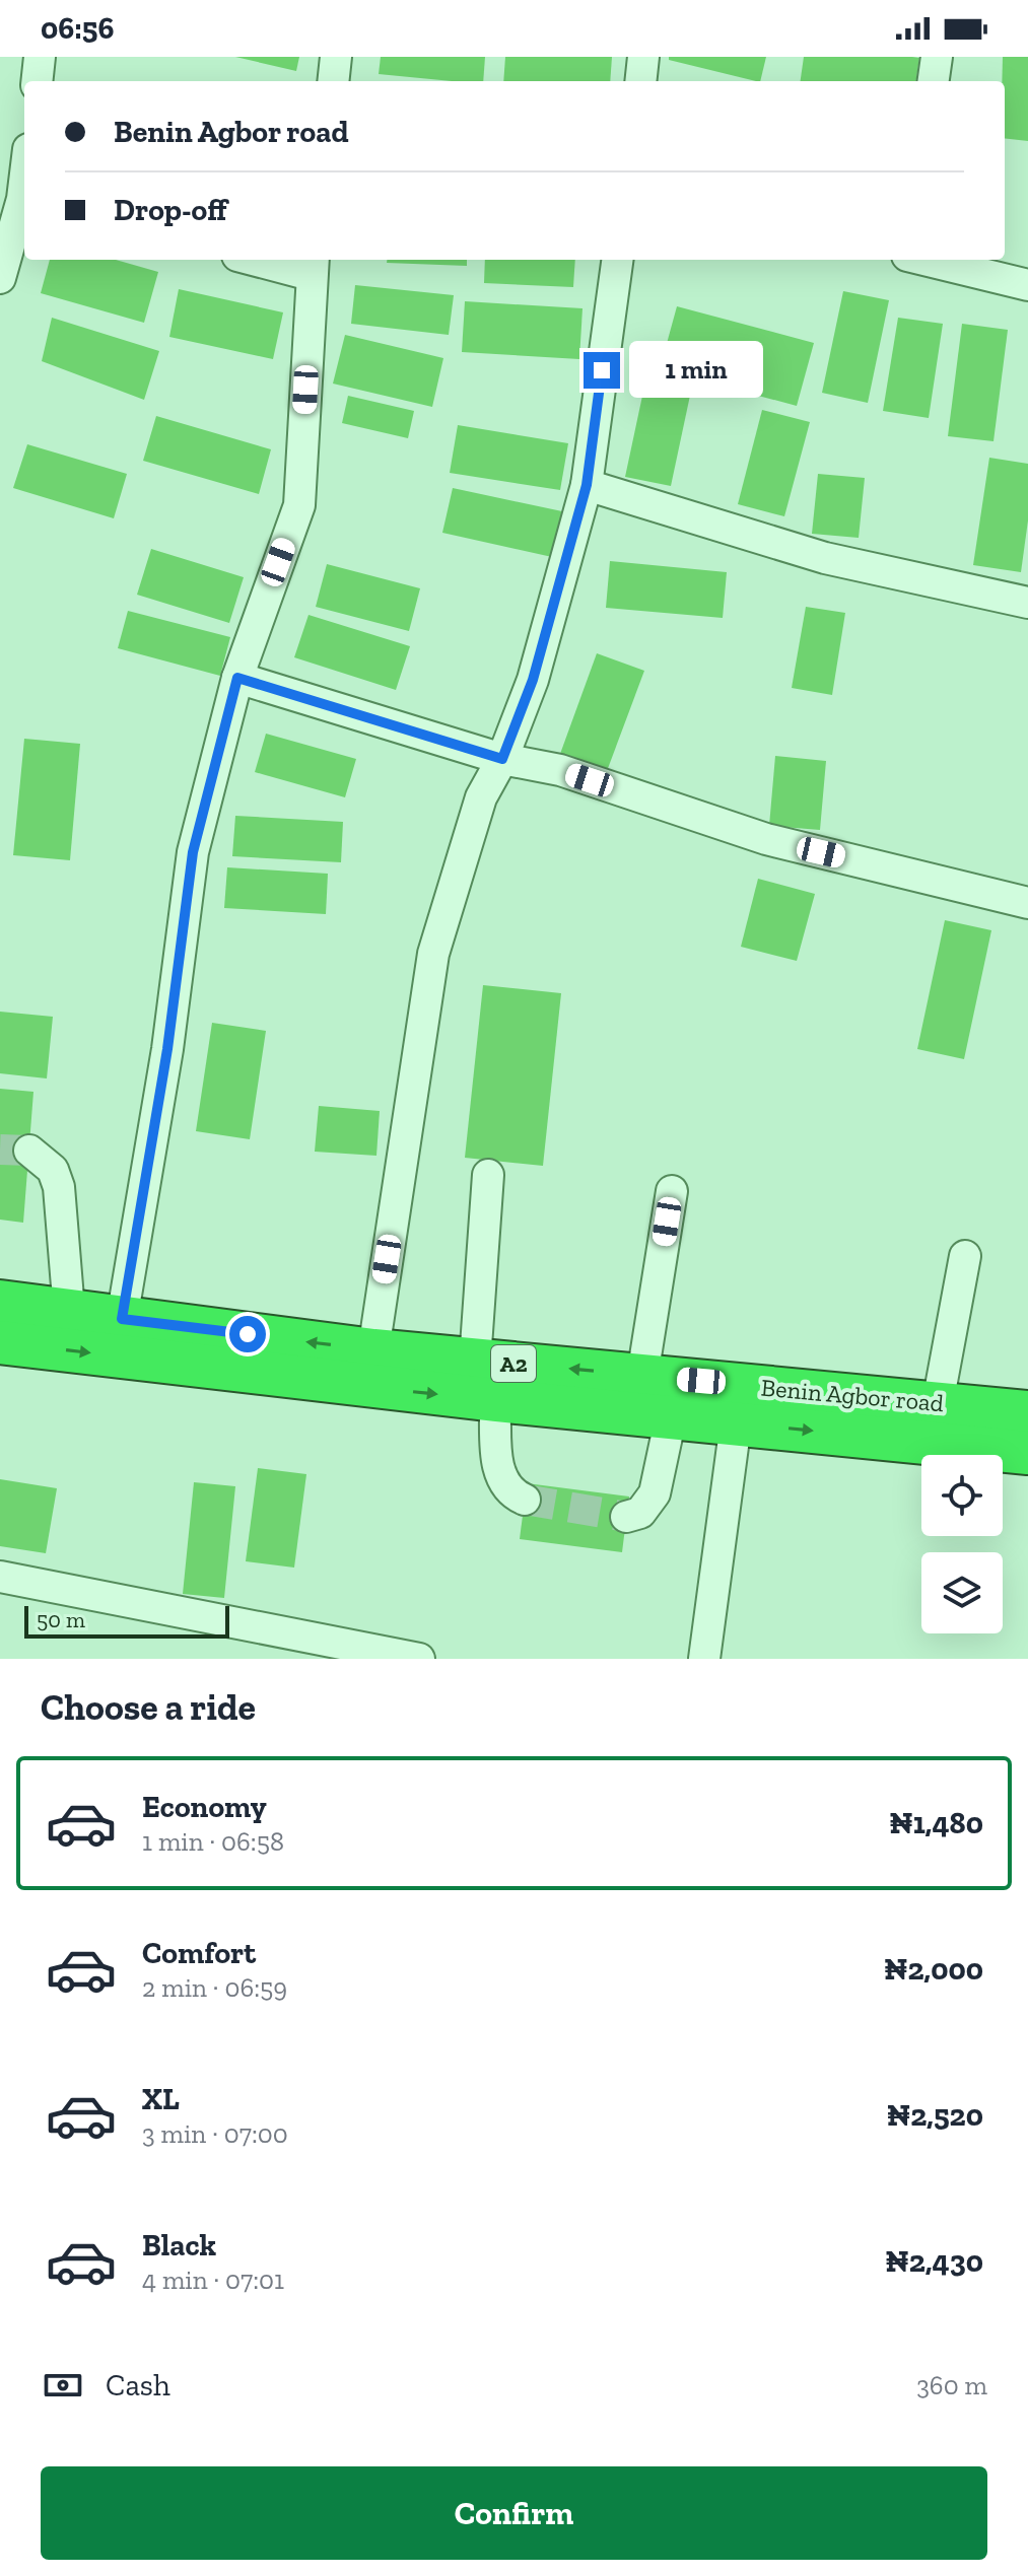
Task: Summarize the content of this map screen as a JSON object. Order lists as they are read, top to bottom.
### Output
{
  "streets": {
    "highway": ["A2", "Benin Agbor road"]
  },
  "scale_bar": "50 m",
  "page": {
    "status": "06:56",
    "banner": ["Benin Agbor road", "Drop-off"],
    "bubble": "1 min",
    "scale": "50 m",
    "heading": "Choose a ride",
    "list": [
      {
        "name": "Economy",
        "note": "1 min · 06:58",
        "value": "₦1,480"
      },
      {
        "name": "Comfort",
        "note": "2 min · 06:59",
        "value": "₦2,000"
      },
      {
        "name": "XL",
        "note": "3 min · 07:00",
        "value": "₦2,520"
      },
      {
        "name": "Black",
        "note": "4 min · 07:01",
        "value": "₦2,430"
      }
    ],
    "pay": ["Cash", "360 m"],
    "buttons": "Confirm"
  }
}
